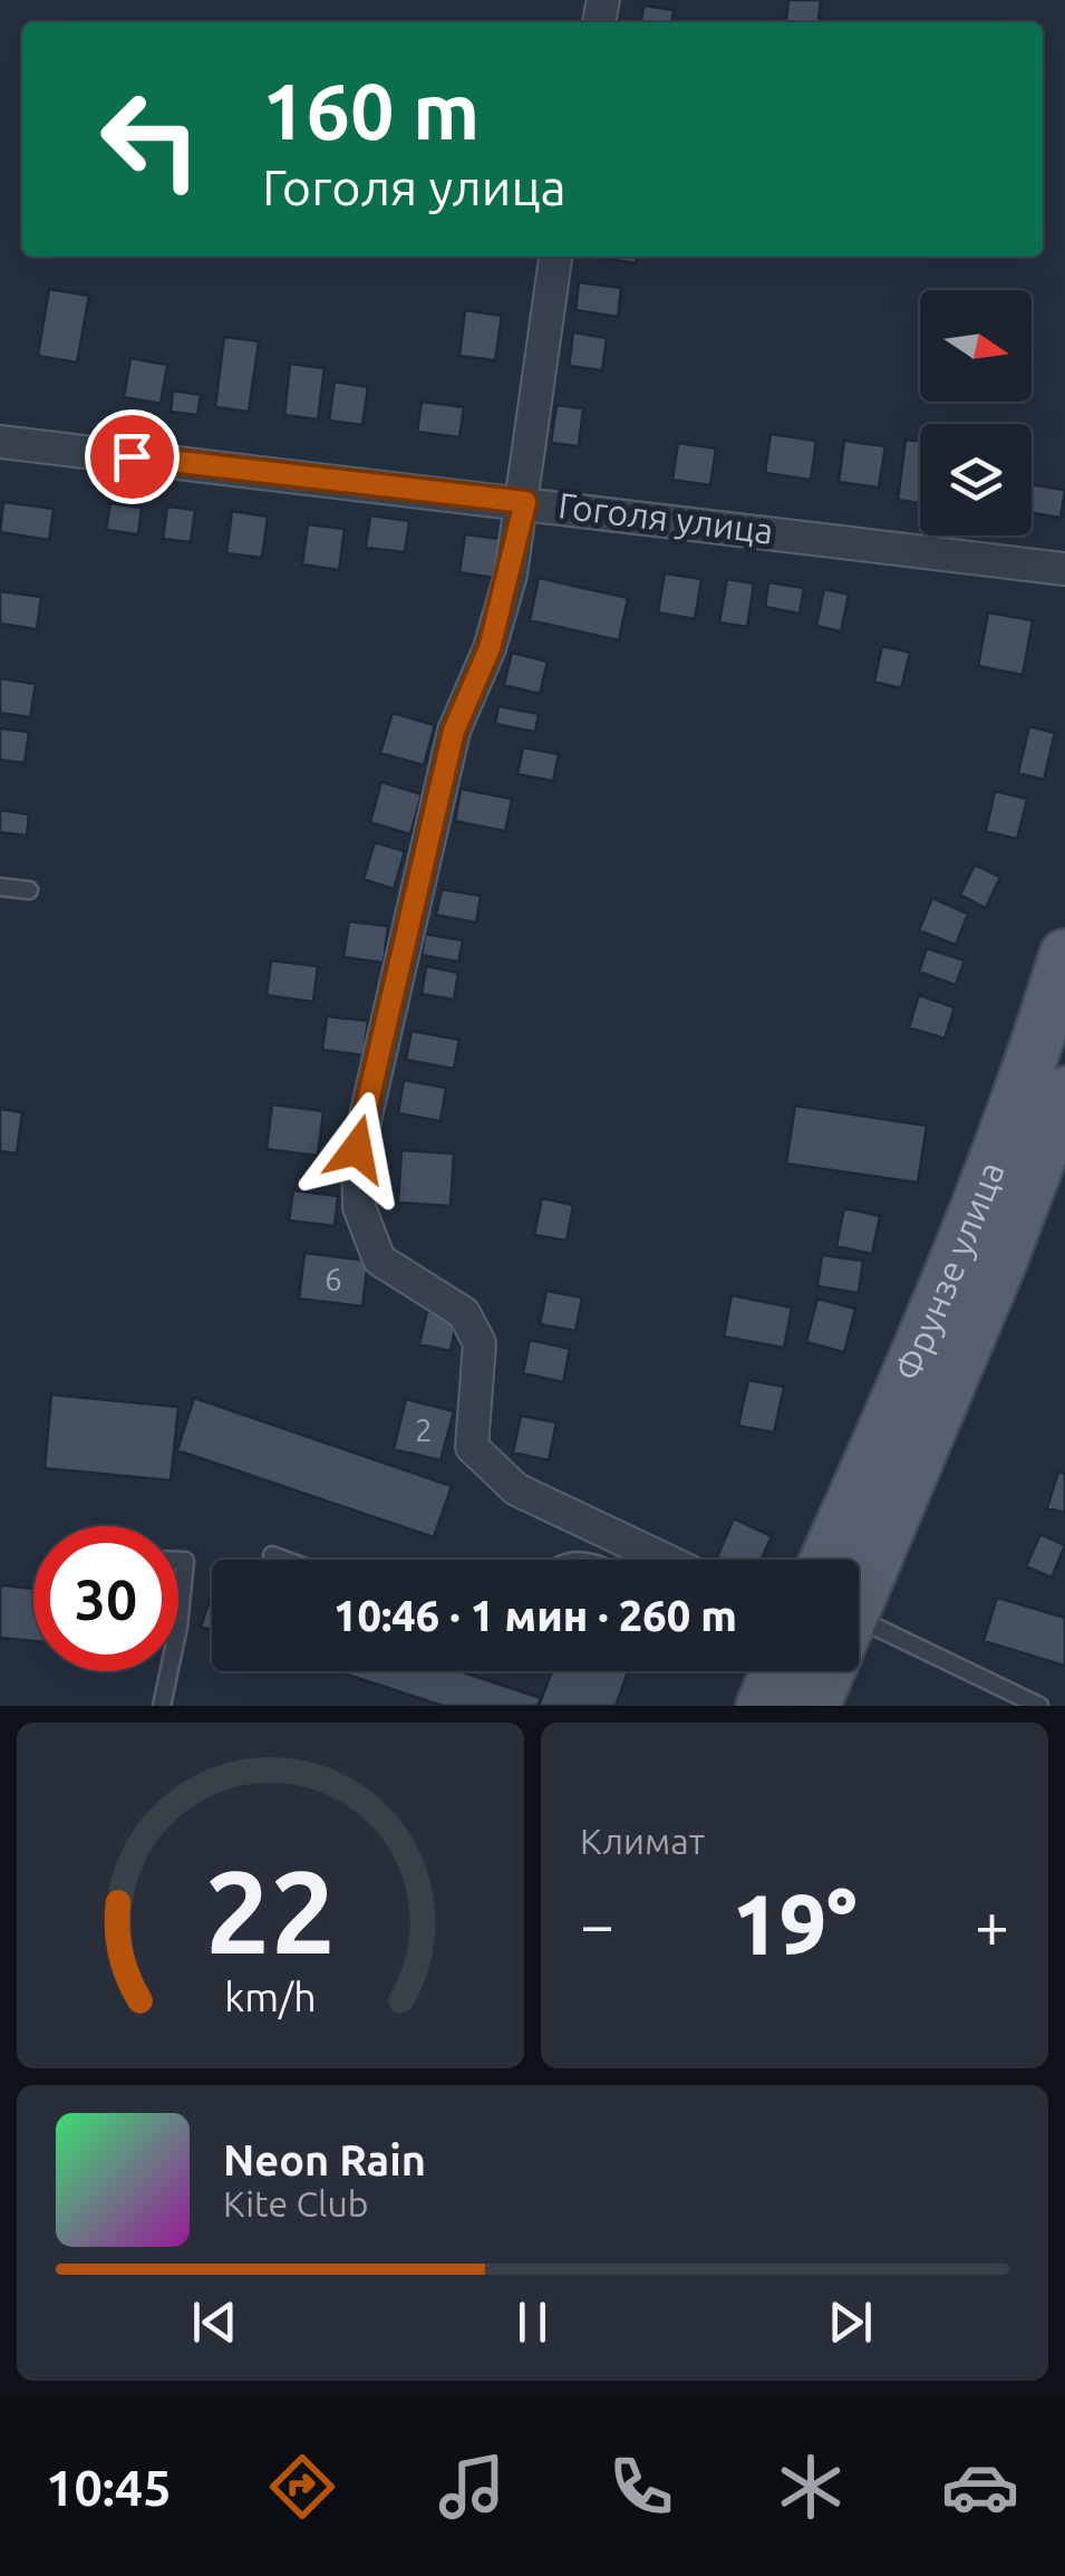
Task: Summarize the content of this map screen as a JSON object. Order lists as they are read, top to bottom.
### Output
{
  "streets": {
    "main road": ["Фрунзе улица"],
    "street": ["Гоголя улица"]
  },
  "house_numbers": ["6", "2"],
  "north": "right",
  "page": {
    "turn": ["160 m", "Гоголя улица"],
    "limit": "30",
    "trip": "10:46 · 1 мин · 260 m",
    "tile": "Климат",
    "heat": ["−", "19°", "+"],
    "song": ["Neon Rain", "Kite Club"],
    "tabs": "10:45",
    "gauge": ["22", "km/h"]
  }
}
